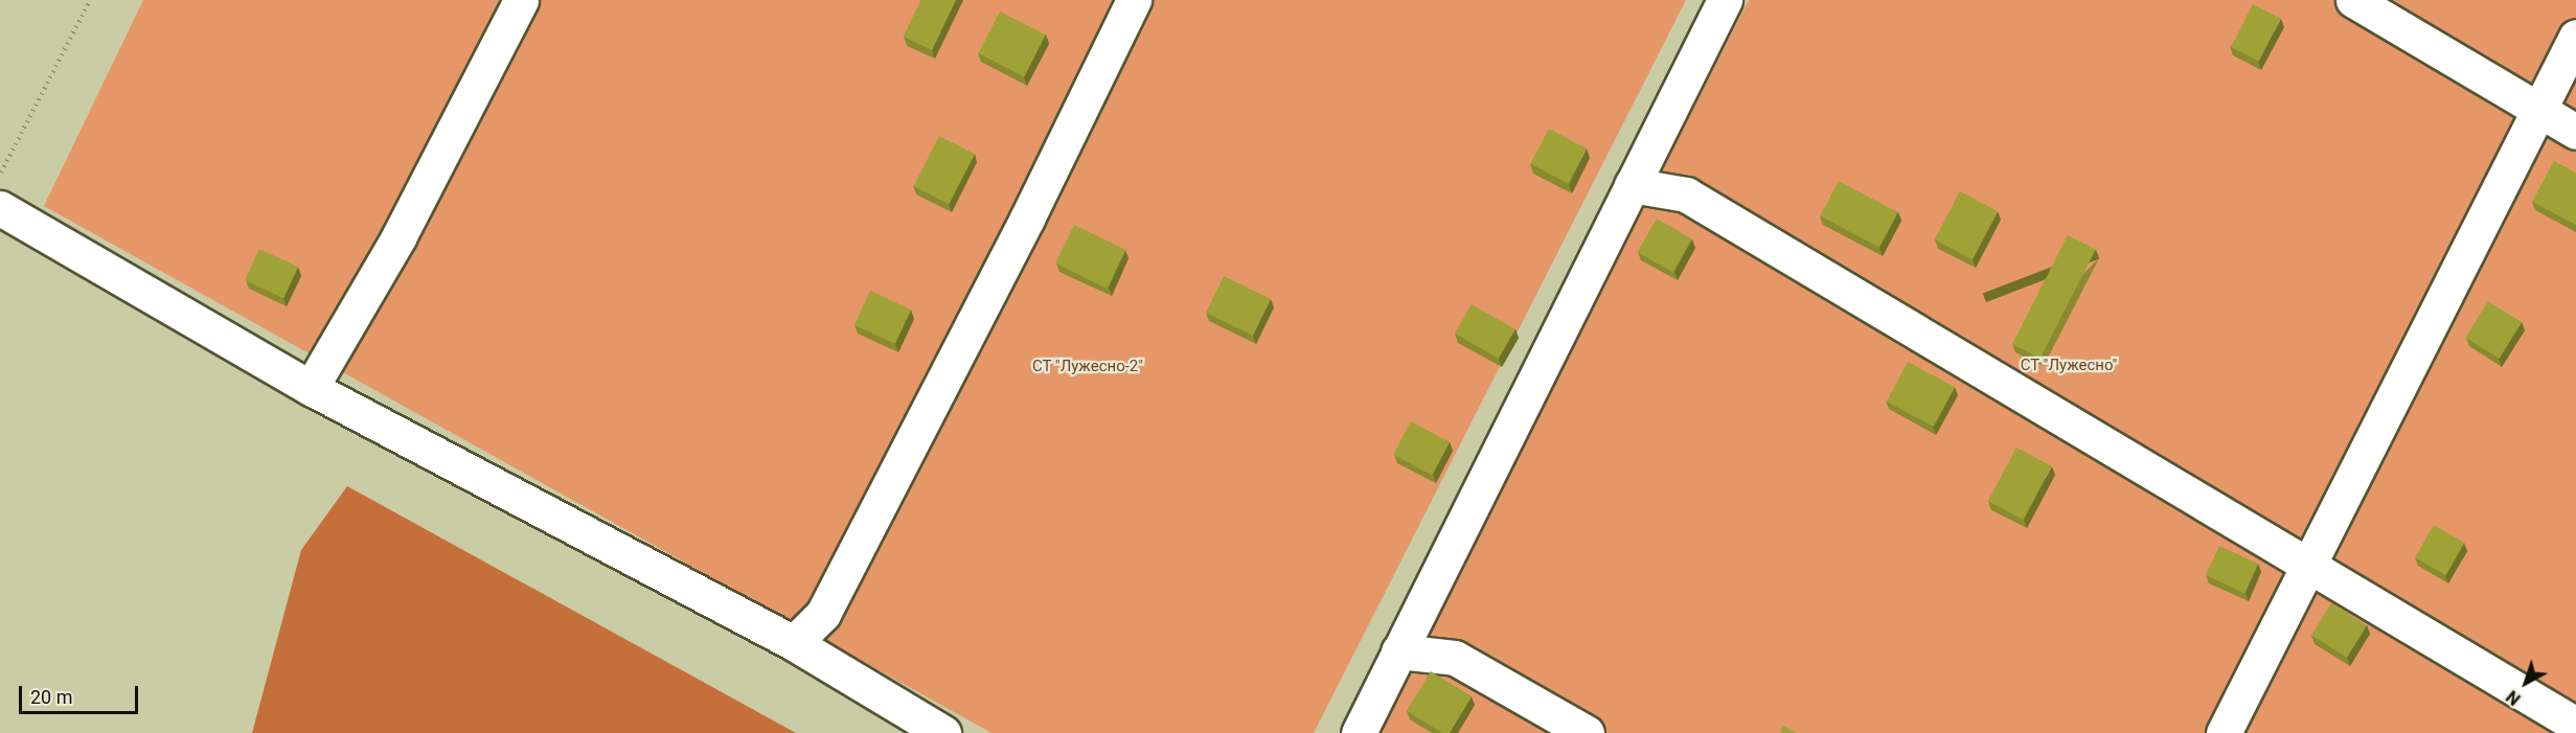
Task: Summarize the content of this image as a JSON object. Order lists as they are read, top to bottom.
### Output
{
  "parks": ["СТ \"Лужесно\"", "СТ \"Лужесно-2\""],
  "scale_bar": "20 m",
  "north": "bottom left"
}
